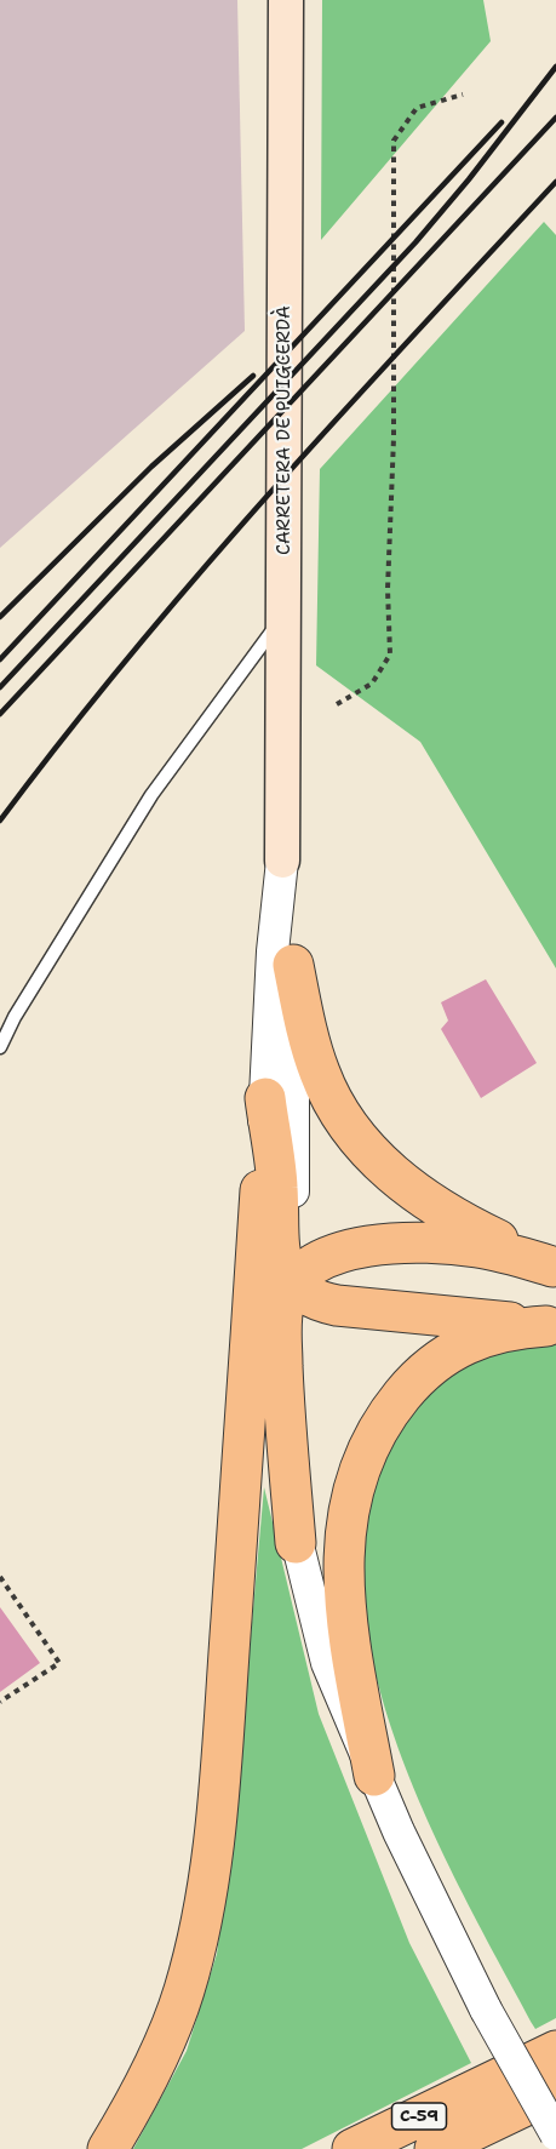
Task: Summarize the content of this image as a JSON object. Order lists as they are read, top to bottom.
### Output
{
  "streets": {
    "highway": ["C-59"],
    "main road": ["CARRETERA DE PUIGCERDÀ"]
  }
}
